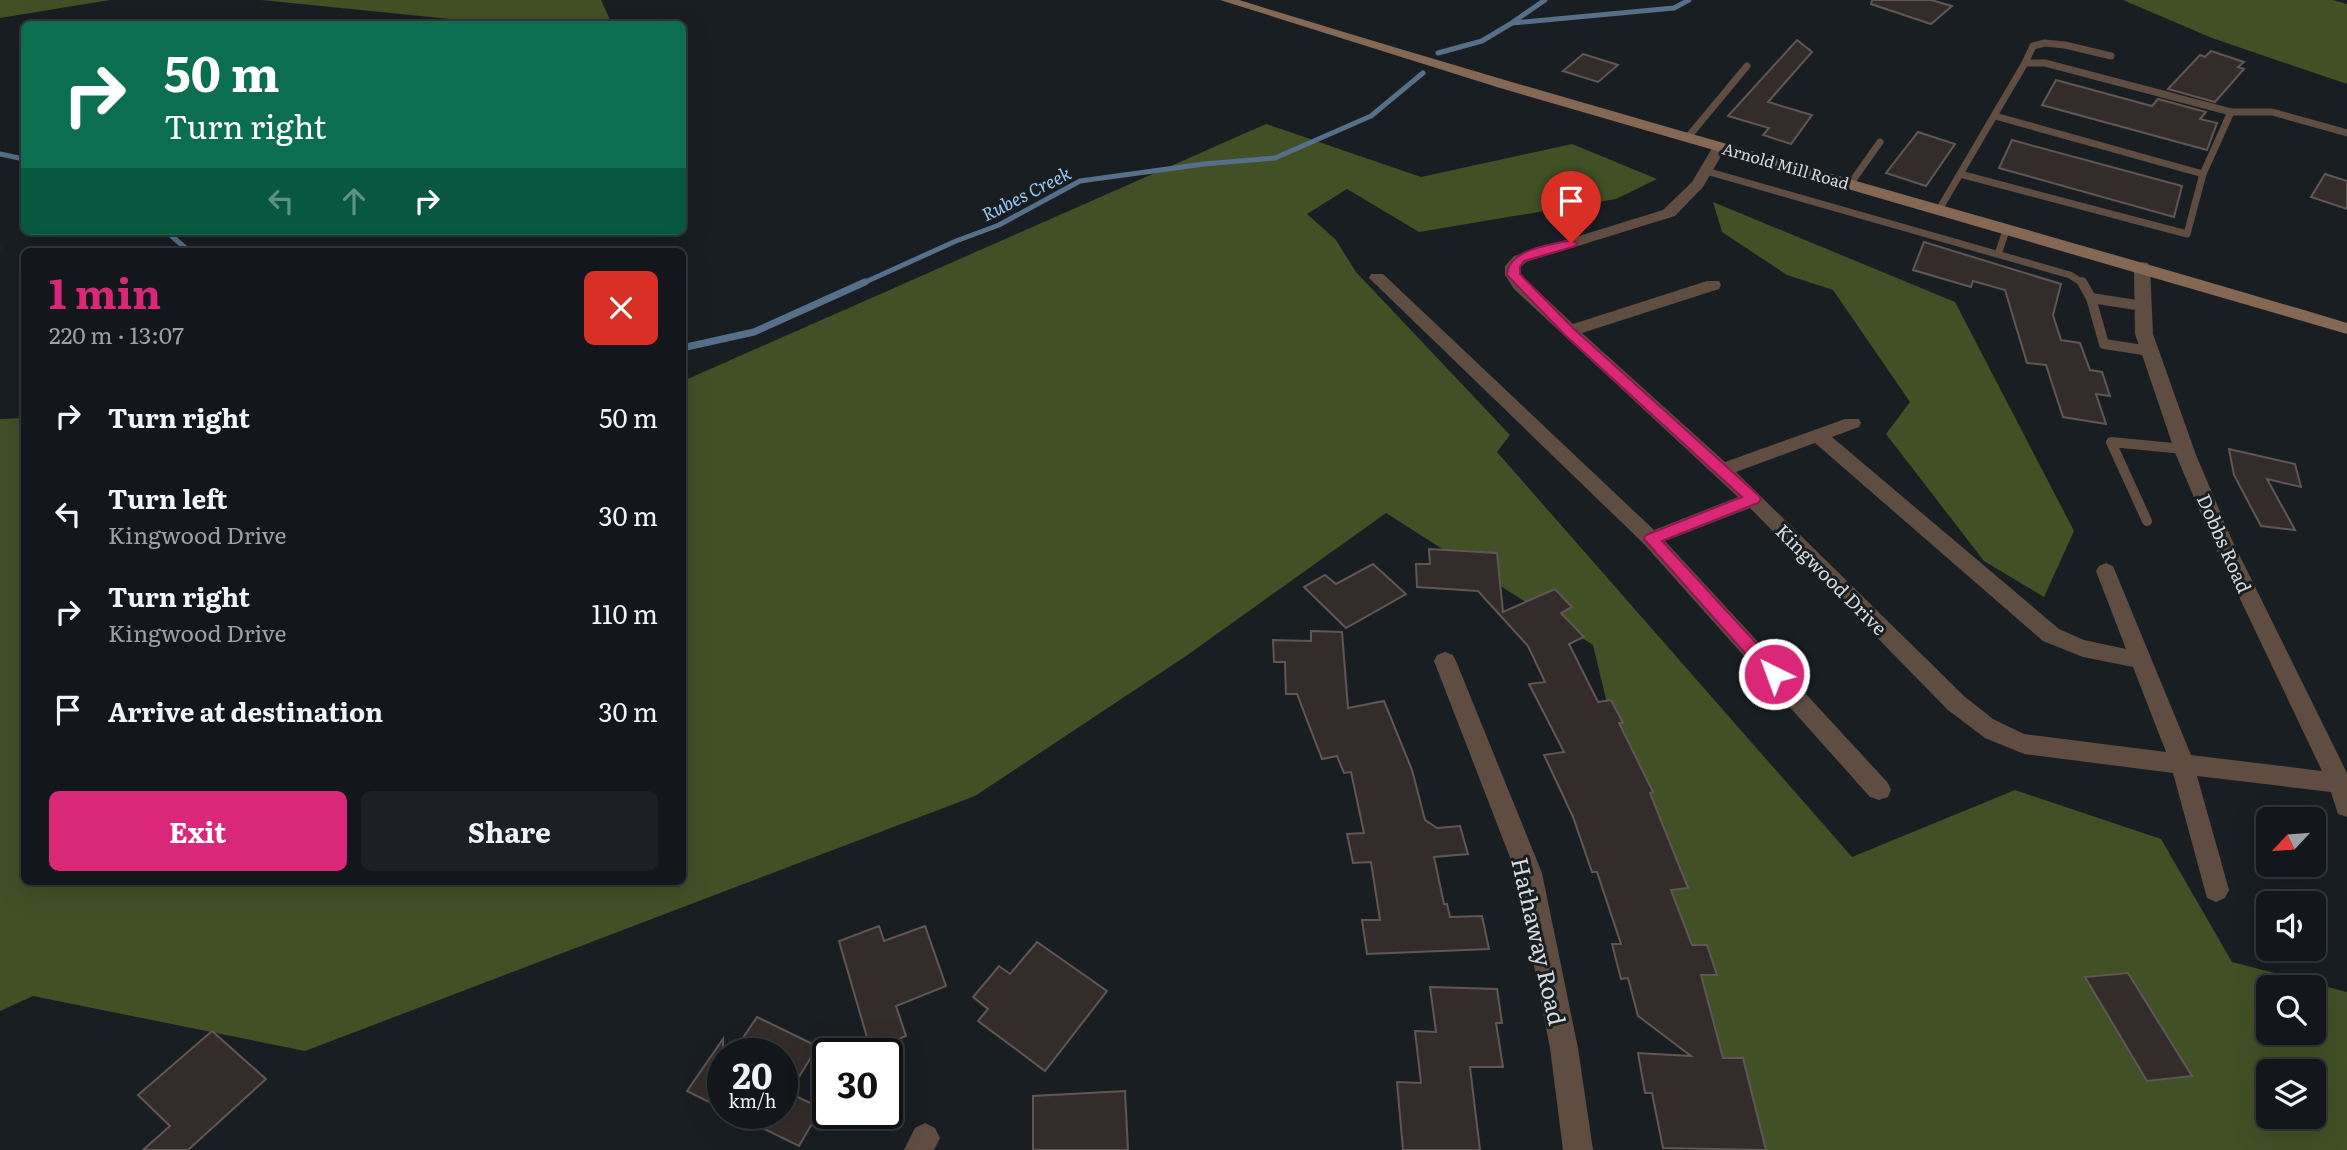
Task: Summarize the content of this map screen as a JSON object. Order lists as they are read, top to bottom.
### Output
{
  "streets": {
    "main road": ["Arnold Mill Road"],
    "street": ["Dobbs Road", "Kingwood Drive", "Hathaway Road"]
  },
  "crossings": [
    ["Arnold Mill Road", "Dobbs Road"],
    ["Arnold Mill Road", "Kingwood Drive"],
    ["Dobbs Road", "Kingwood Drive"]
  ],
  "water": ["Rubes Creek"],
  "north": "bottom left",
  "page": {
    "turn": ["50 m", "Turn right"],
    "heading": ["1 min", "220 m · 13:07"],
    "list": [
      {
        "name": "Turn right",
        "value": "50 m"
      },
      {
        "name": "Turn left",
        "note": "Kingwood Drive",
        "value": "30 m"
      },
      {
        "name": "Turn right",
        "note": "Kingwood Drive",
        "value": "110 m"
      },
      {
        "name": "Arrive at destination",
        "value": "30 m"
      }
    ],
    "buttons": ["Exit", "Share"],
    "speed": "20 km/h",
    "limit": "30"
  }
}
